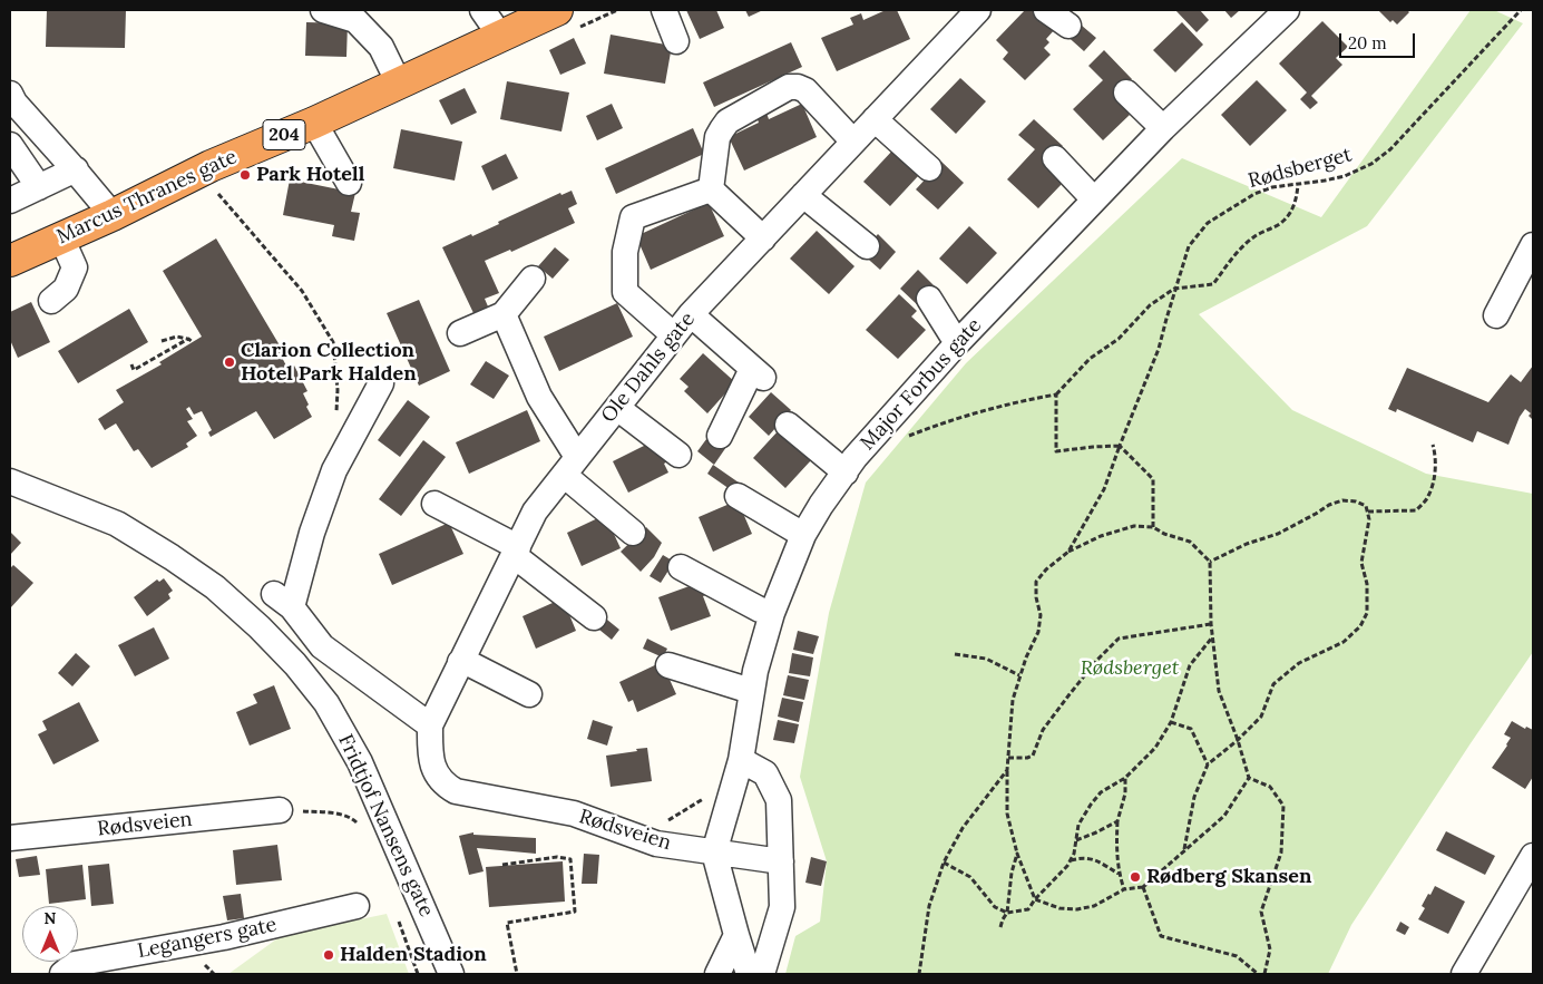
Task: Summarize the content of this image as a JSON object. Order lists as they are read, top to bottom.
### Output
{
  "streets": {
    "highway": ["204", "Marcus Thranes gate"],
    "street": [
      "Ole Dahls gate",
      "Major Forbus gate",
      "Rødsveien",
      "Fridtjof Nansens gate",
      "Legangers gate"
    ],
    "path": ["Rødsberget"]
  },
  "crossings": [
    ["Ole Dahls gate", "Rødsveien"],
    ["Major Forbus gate", "Rødsveien"]
  ],
  "parks": ["Rødsberget"],
  "places": [
    "Park Hotell",
    "Clarion Collection Hotel Park Halden",
    "Rødberg Skansen",
    "Halden Stadion"
  ],
  "scale_bar": "20 m",
  "north": "top"
}
